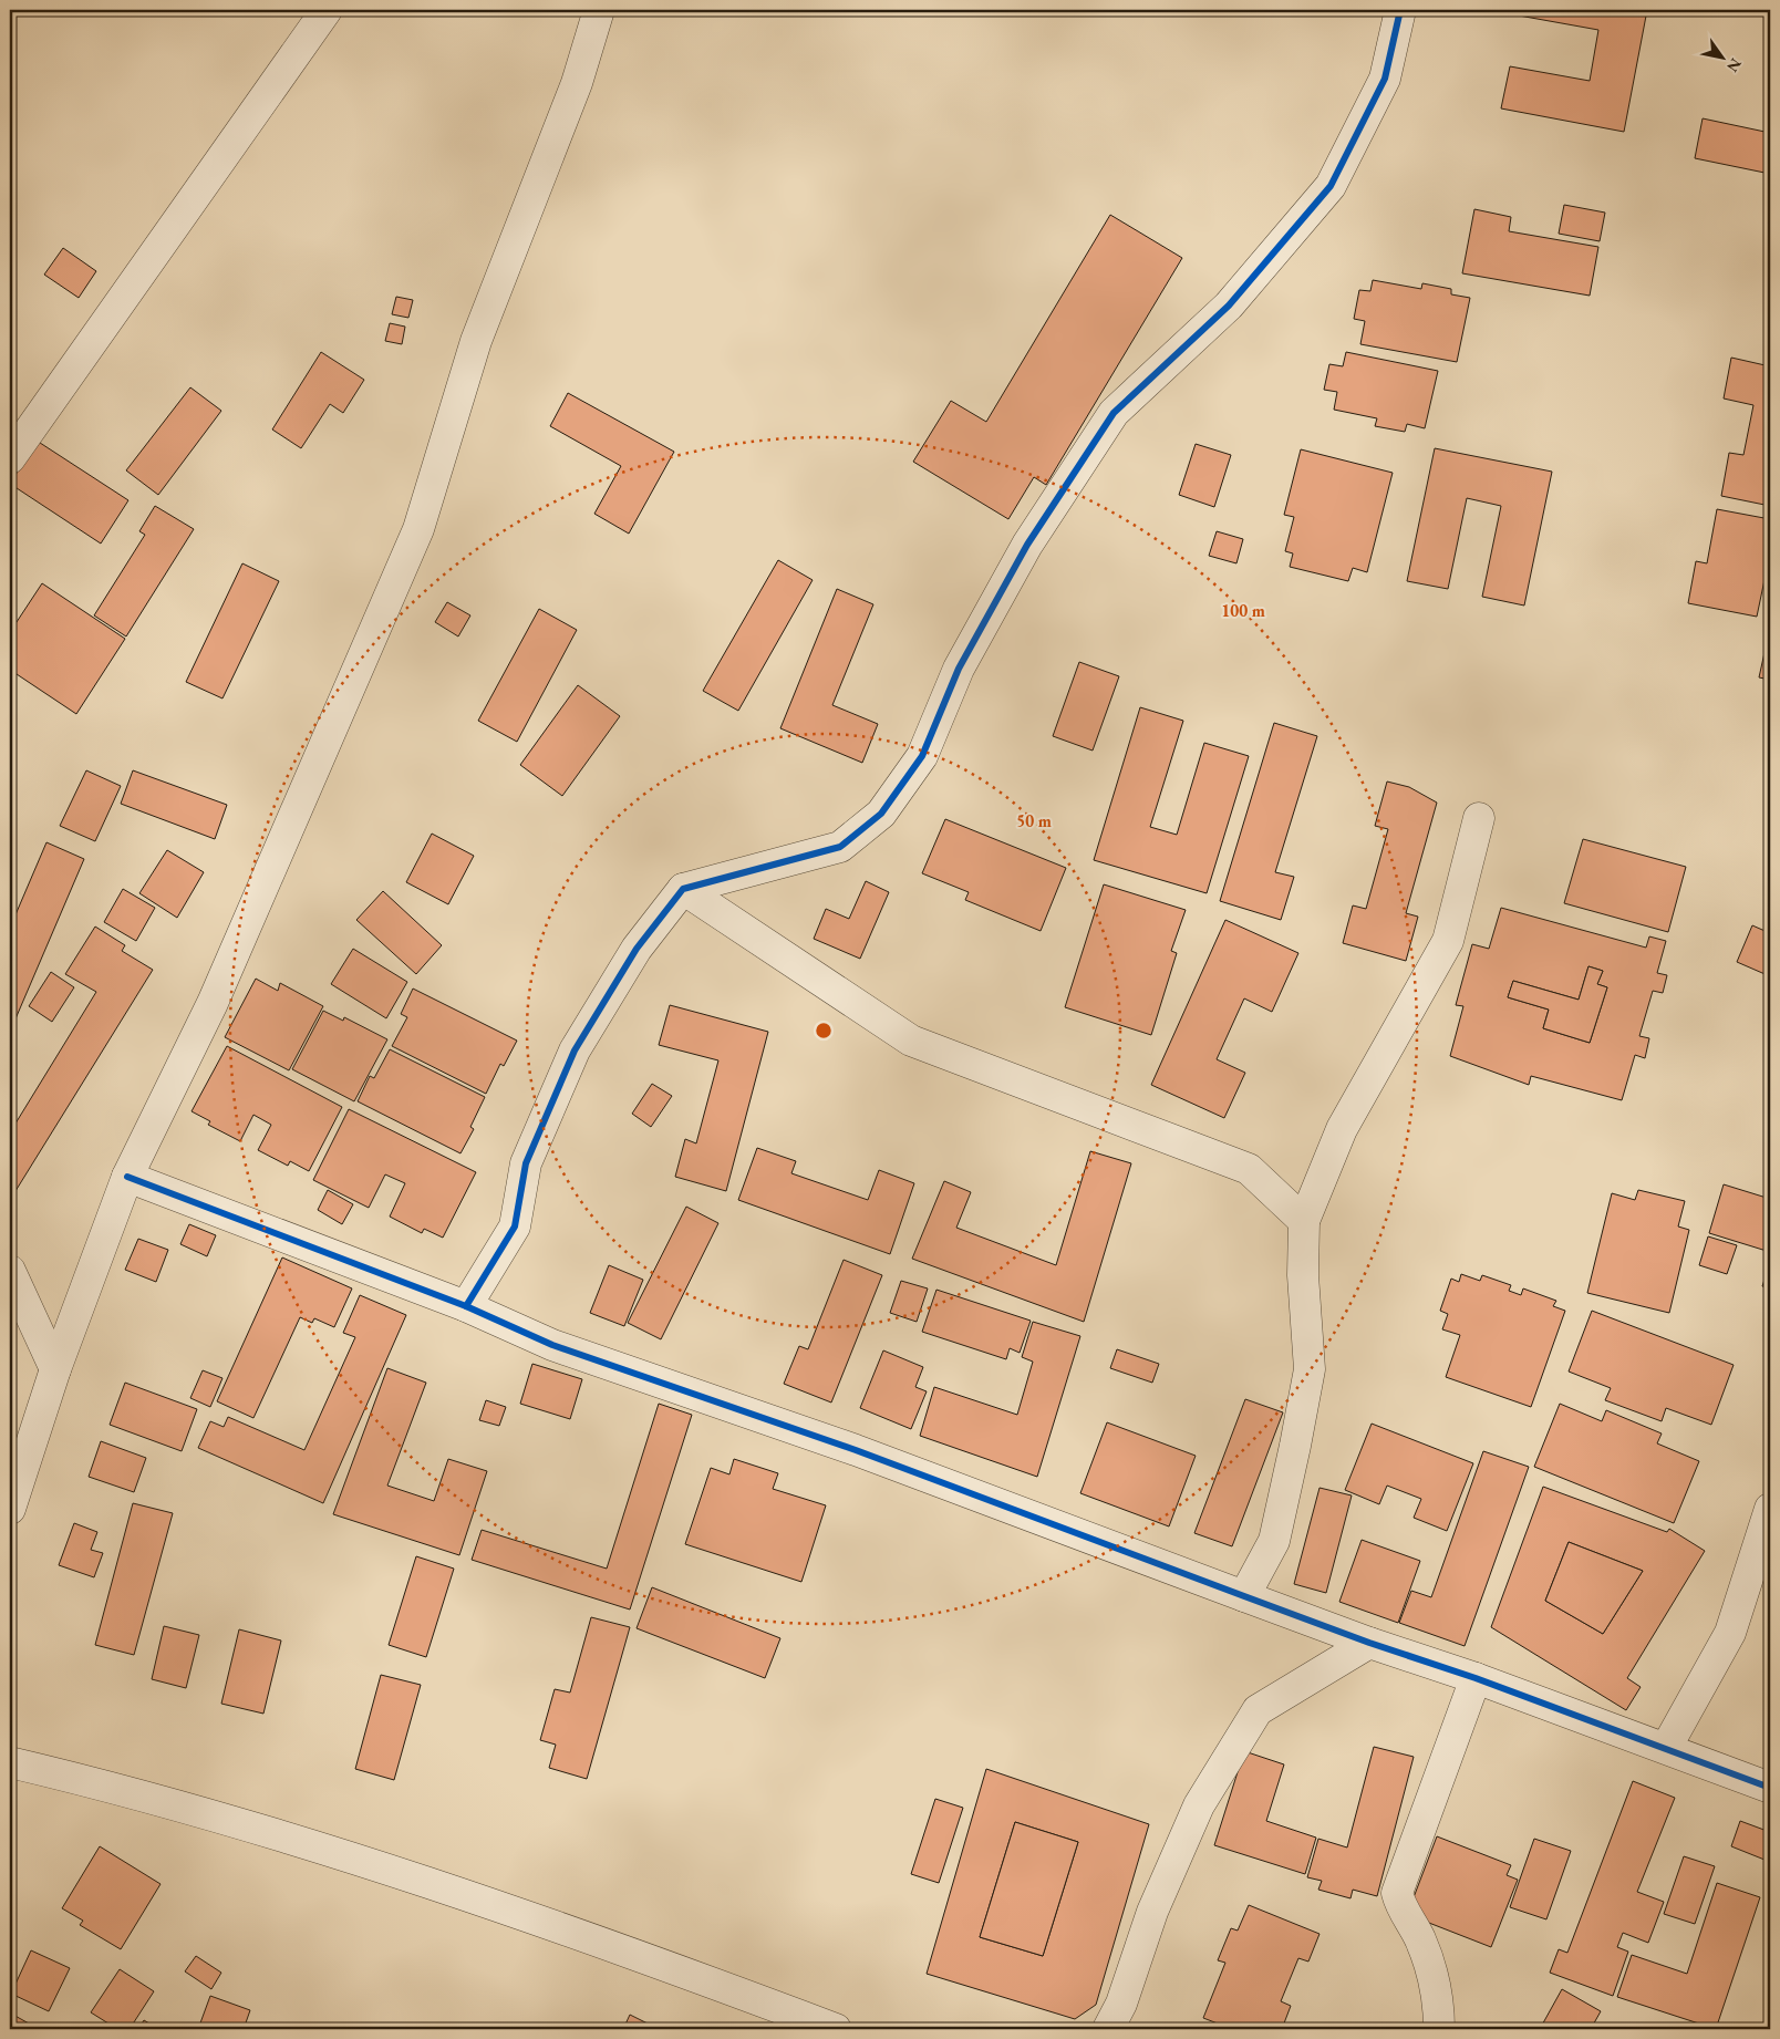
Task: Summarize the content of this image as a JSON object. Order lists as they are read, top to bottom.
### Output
{
  "north": "bottom right",
  "rings": ["100 m", "50 m"]
}
